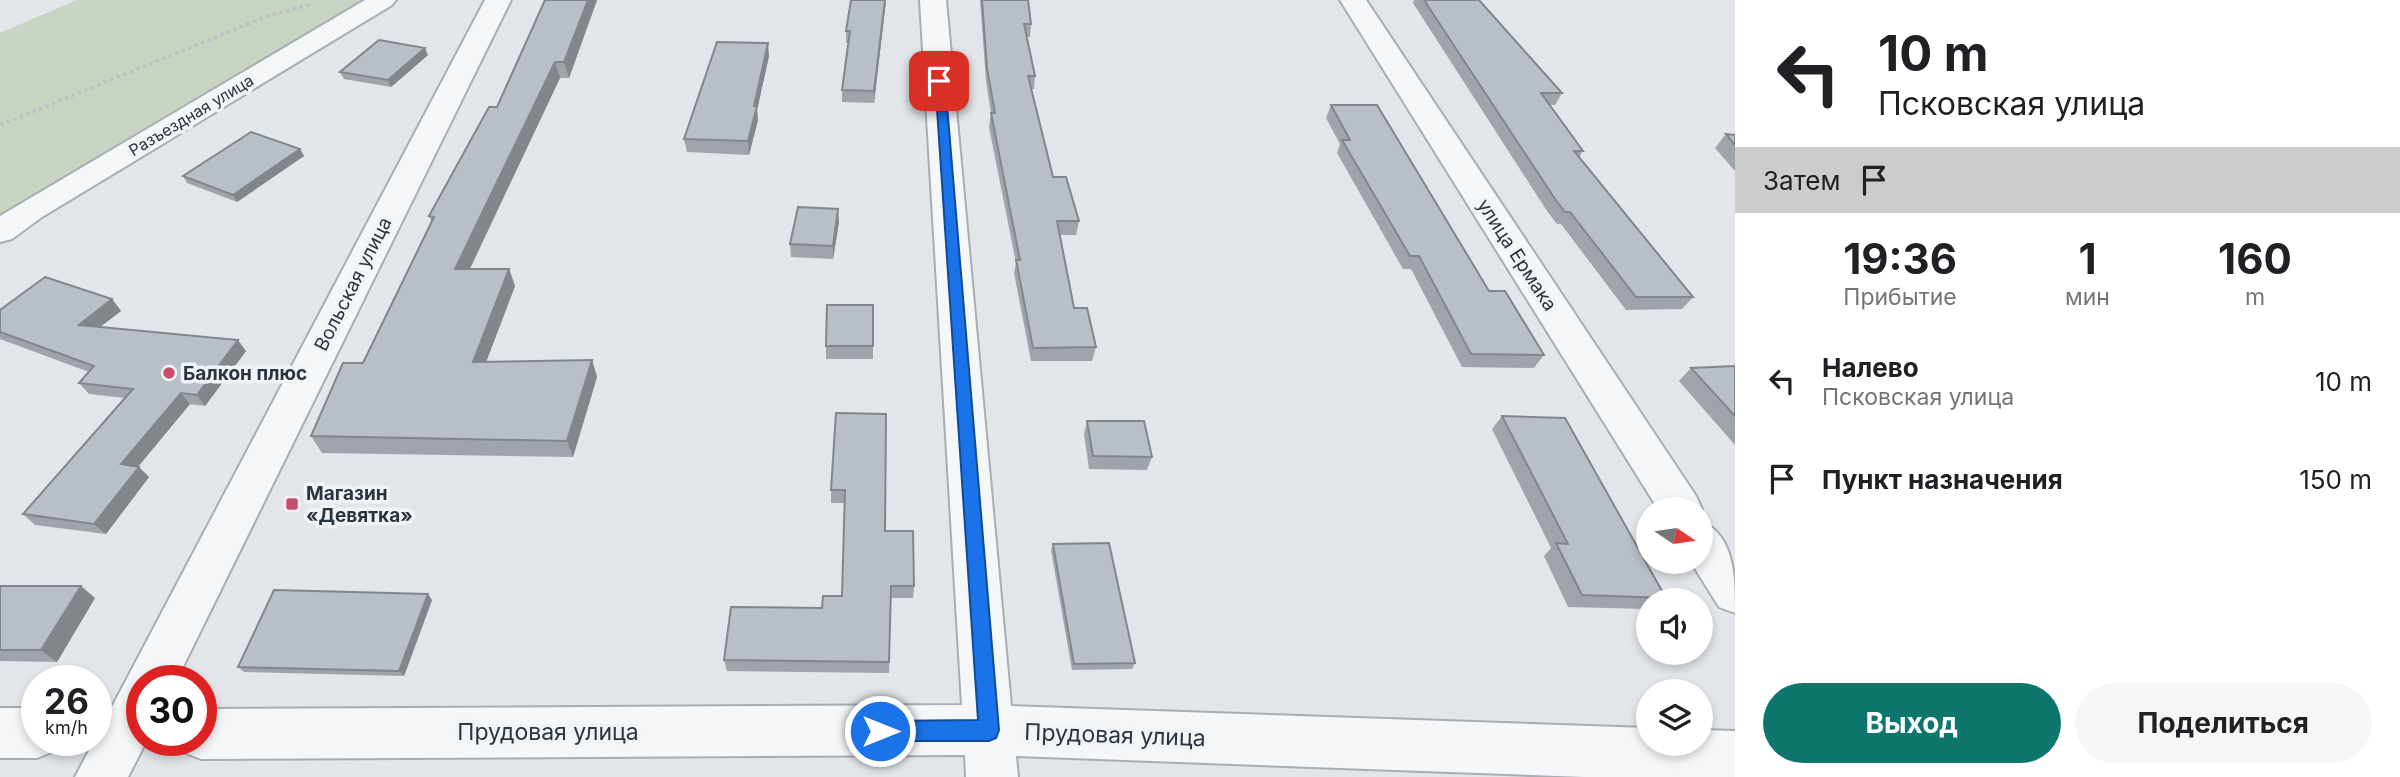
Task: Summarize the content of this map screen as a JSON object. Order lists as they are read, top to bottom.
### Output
{
  "streets": {
    "street": [
      "Разъездная улица",
      "улица Ермака",
      "Вольская улица",
      "Прудовая улица"
    ]
  },
  "places": {
    "other": ["Балкон плюс"],
    "transit": ["Магазин «Девятка»"]
  },
  "north": "right",
  "page": {
    "turn": ["10 m", "Псковская улица"],
    "then": "Затем",
    "eta": [
      "19:36",
      "Прибытие",
      "1",
      "мин",
      "160",
      "m"
    ],
    "list": [
      {
        "name": "Налево",
        "note": "Псковская улица",
        "value": "10 m"
      },
      {
        "name": "Пункт назначения",
        "value": "150 m"
      }
    ],
    "speed": "26 km/h",
    "limit": "30",
    "buttons": ["Выход", "Поделиться"]
  }
}
